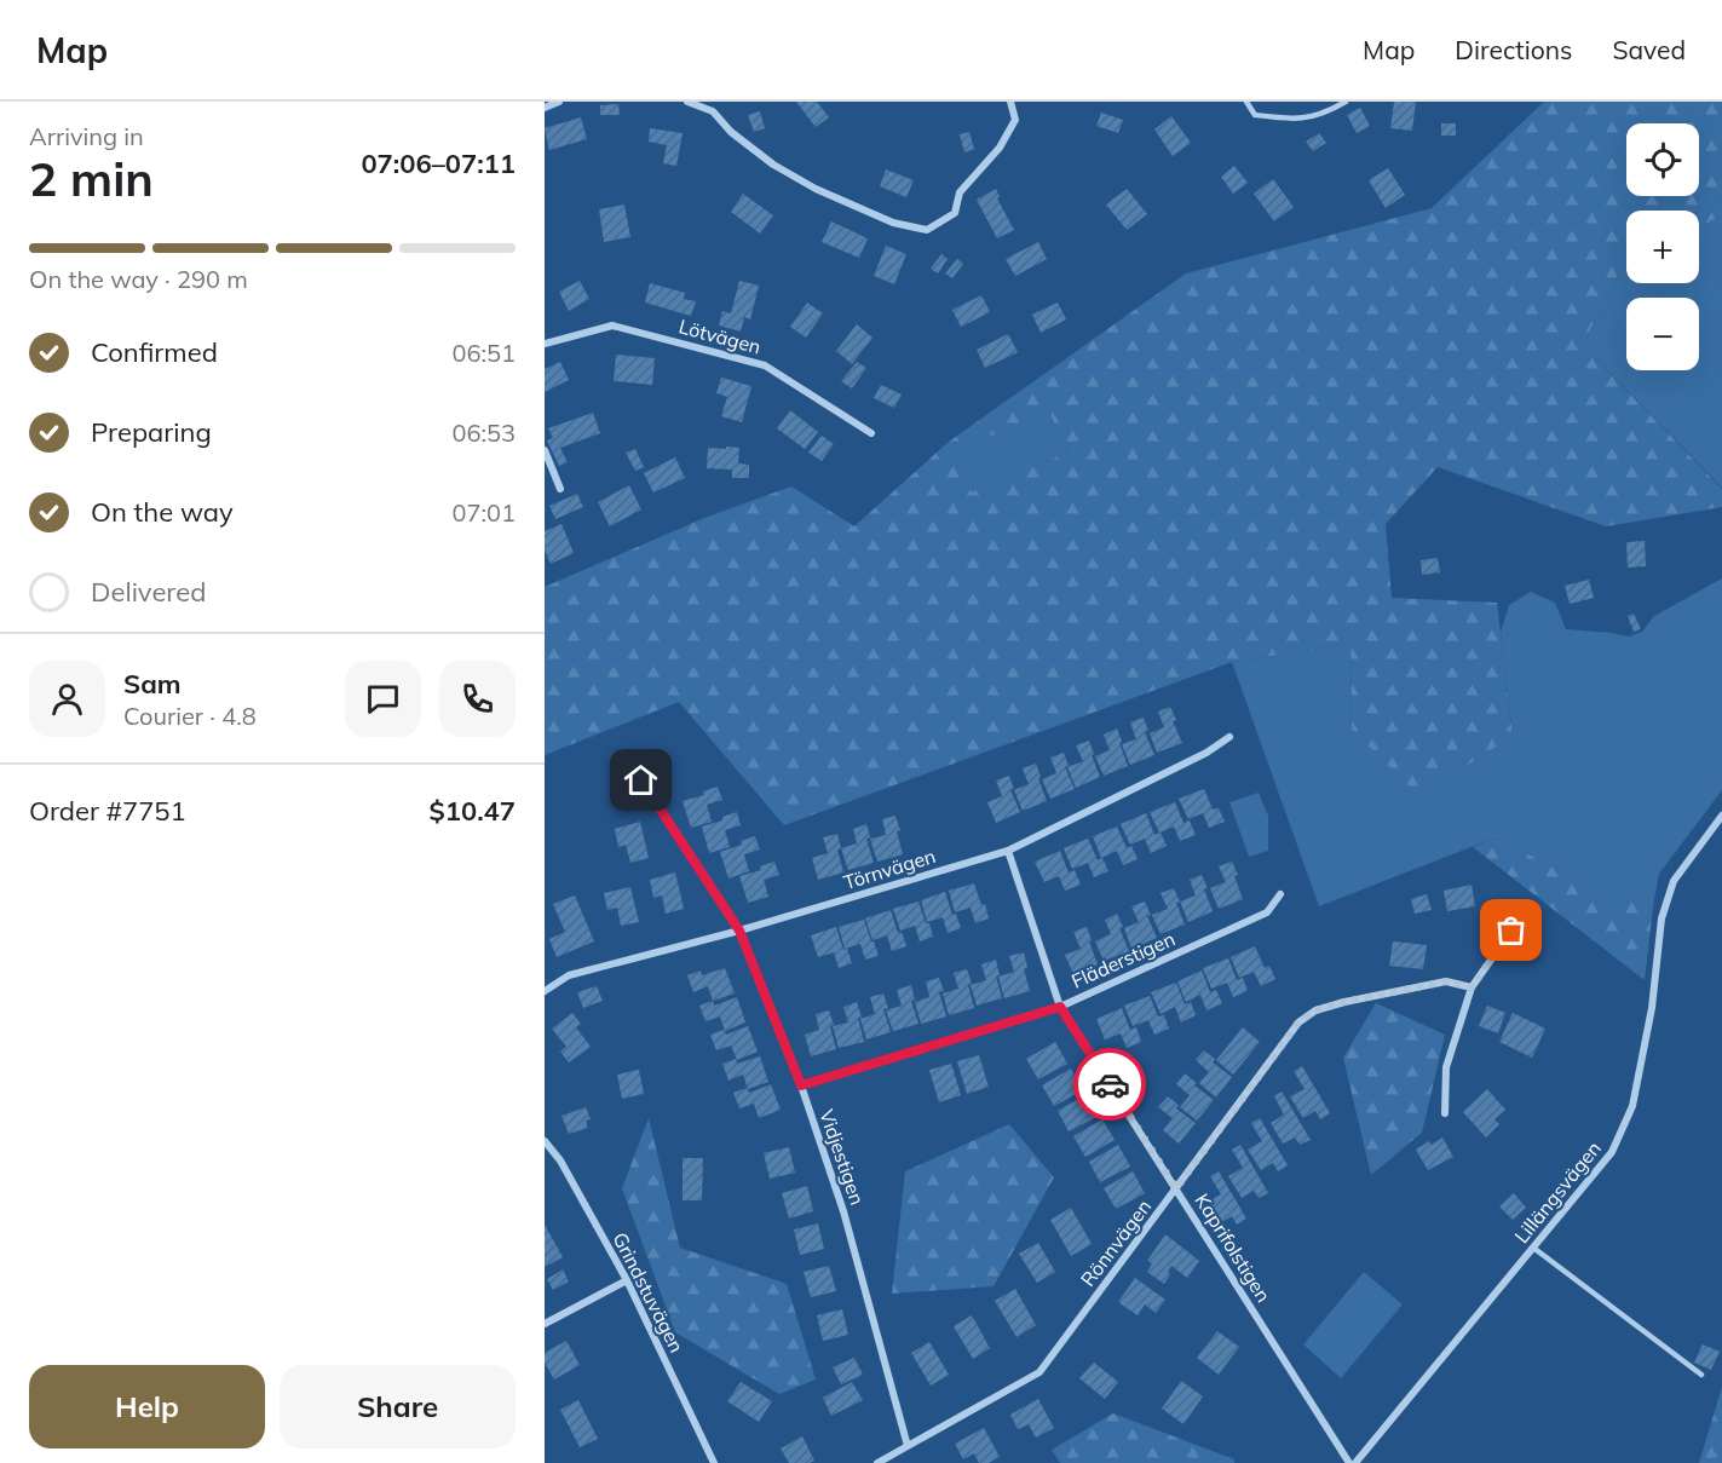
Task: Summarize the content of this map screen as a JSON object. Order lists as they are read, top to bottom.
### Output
{
  "streets": {
    "street": [
      "Lötvägen",
      "Törnvägen",
      "Fläderstigen",
      "Vidjestigen",
      "Lillängsvägen",
      "Rönnvägen",
      "Kaprifolstigen",
      "Grindstuvägen"
    ]
  },
  "crossings": [
    ["Törnvägen", "Vidjestigen"],
    ["Törnvägen", "Kaprifolstigen"],
    ["Fläderstigen", "Vidjestigen"],
    ["Fläderstigen", "Kaprifolstigen"],
    ["Vidjestigen", "Rönnvägen"],
    ["Lillängsvägen", "Kaprifolstigen"],
    ["Rönnvägen", "Kaprifolstigen"]
  ],
  "page": {
    "header": "Map",
    "nav": ["Map", "Directions", "Saved"],
    "heading": ["2 min", "Arriving in", "07:06–07:11"],
    "panel": [
      "Sam",
      "Courier · 4.8",
      "Order #7751",
      "$10.47"
    ],
    "map_buttons": ["+", "−"],
    "bar": "On the way · 290 m",
    "list": [
      ["Confirmed", "06:51"],
      ["Preparing", "06:53"],
      ["On the way", "07:01"],
      "Delivered"
    ],
    "buttons": ["Help", "Share"]
  }
}
